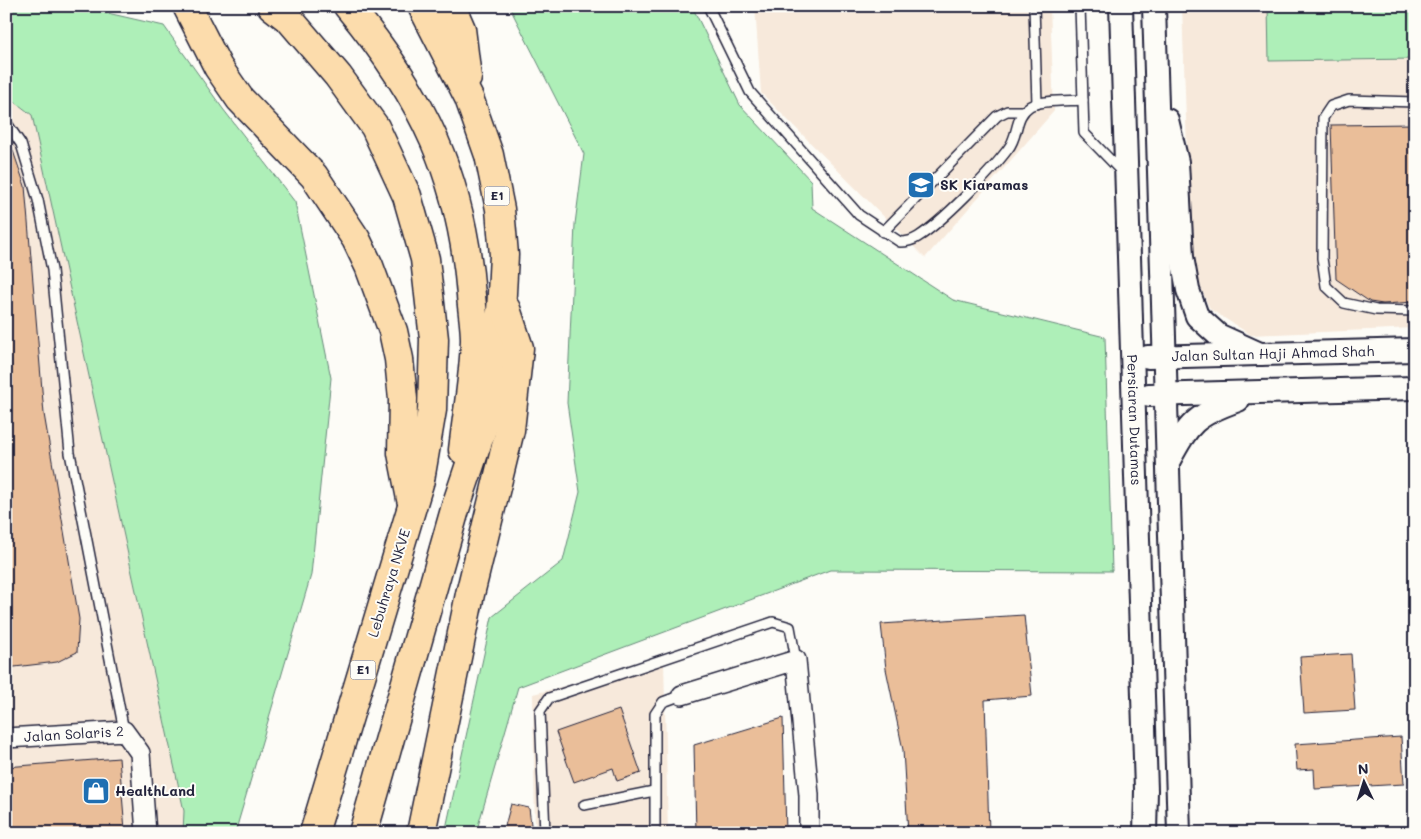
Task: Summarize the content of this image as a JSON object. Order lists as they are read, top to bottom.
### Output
{
  "streets": {
    "highway": ["E1", "Lebuhraya NKVE"],
    "street": ["Jalan Sultan Haji Ahmad Shah", "Persiaran Dutamas", "Jalan Solaris 2"]
  },
  "crossings": [
    ["Jalan Sultan Haji Ahmad Shah", "Persiaran Dutamas"]
  ],
  "places": {
    "school or university": ["SK Kiaramas"],
    "shop": ["HealthLand"]
  },
  "north": "top"
}
